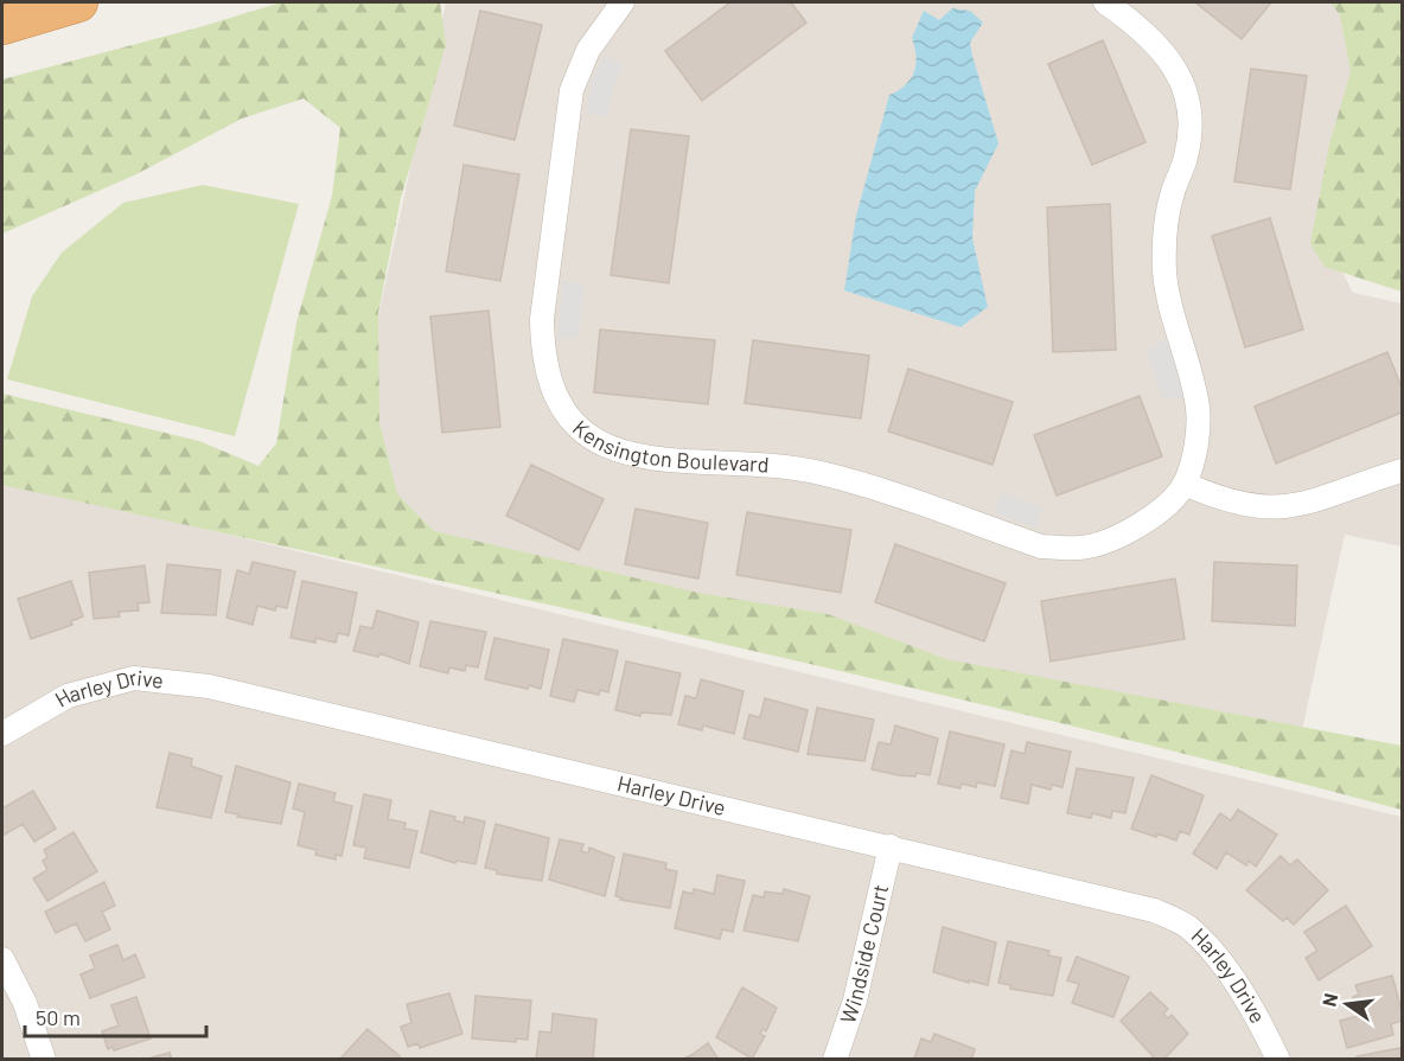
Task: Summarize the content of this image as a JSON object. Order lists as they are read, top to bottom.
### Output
{
  "streets": {
    "street": ["Kensington Boulevard", "Harley Drive", "Windside Court"]
  },
  "crossings": [
    ["Harley Drive", "Windside Court"]
  ],
  "scale_bar": "50 m",
  "north": "left"
}
